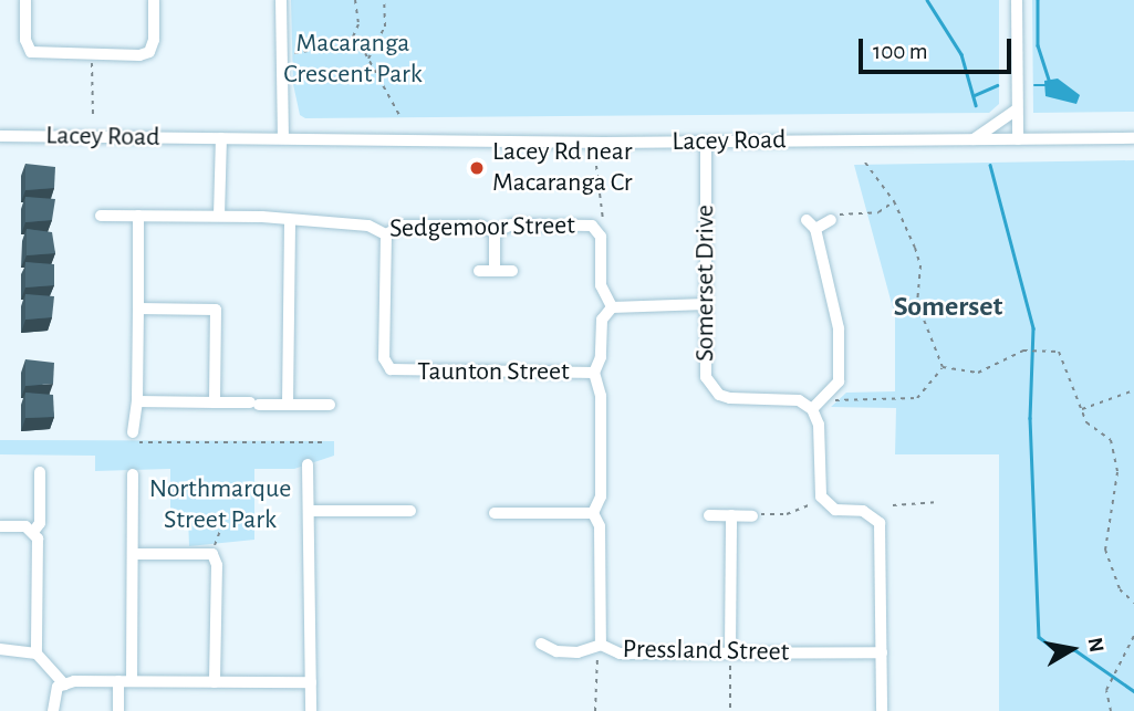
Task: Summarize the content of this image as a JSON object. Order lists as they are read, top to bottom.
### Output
{
  "streets": {
    "street": [
      "Lacey Road",
      "Sedgemoor Street",
      "Somerset Drive",
      "Taunton Street",
      "Pressland Street"
    ]
  },
  "crossings": [
    ["Lacey Road", "Somerset Drive"],
    ["Sedgemoor Street", "Taunton Street"],
    ["Sedgemoor Street", "Pressland Street"],
    ["Taunton Street", "Pressland Street"]
  ],
  "districts": ["Somerset"],
  "parks": ["Macaranga Crescent Park", "Northmarque Street Park"],
  "places": ["Lacey Rd near Macaranga Cr"],
  "scale_bar": "100 m",
  "north": "right"
}
